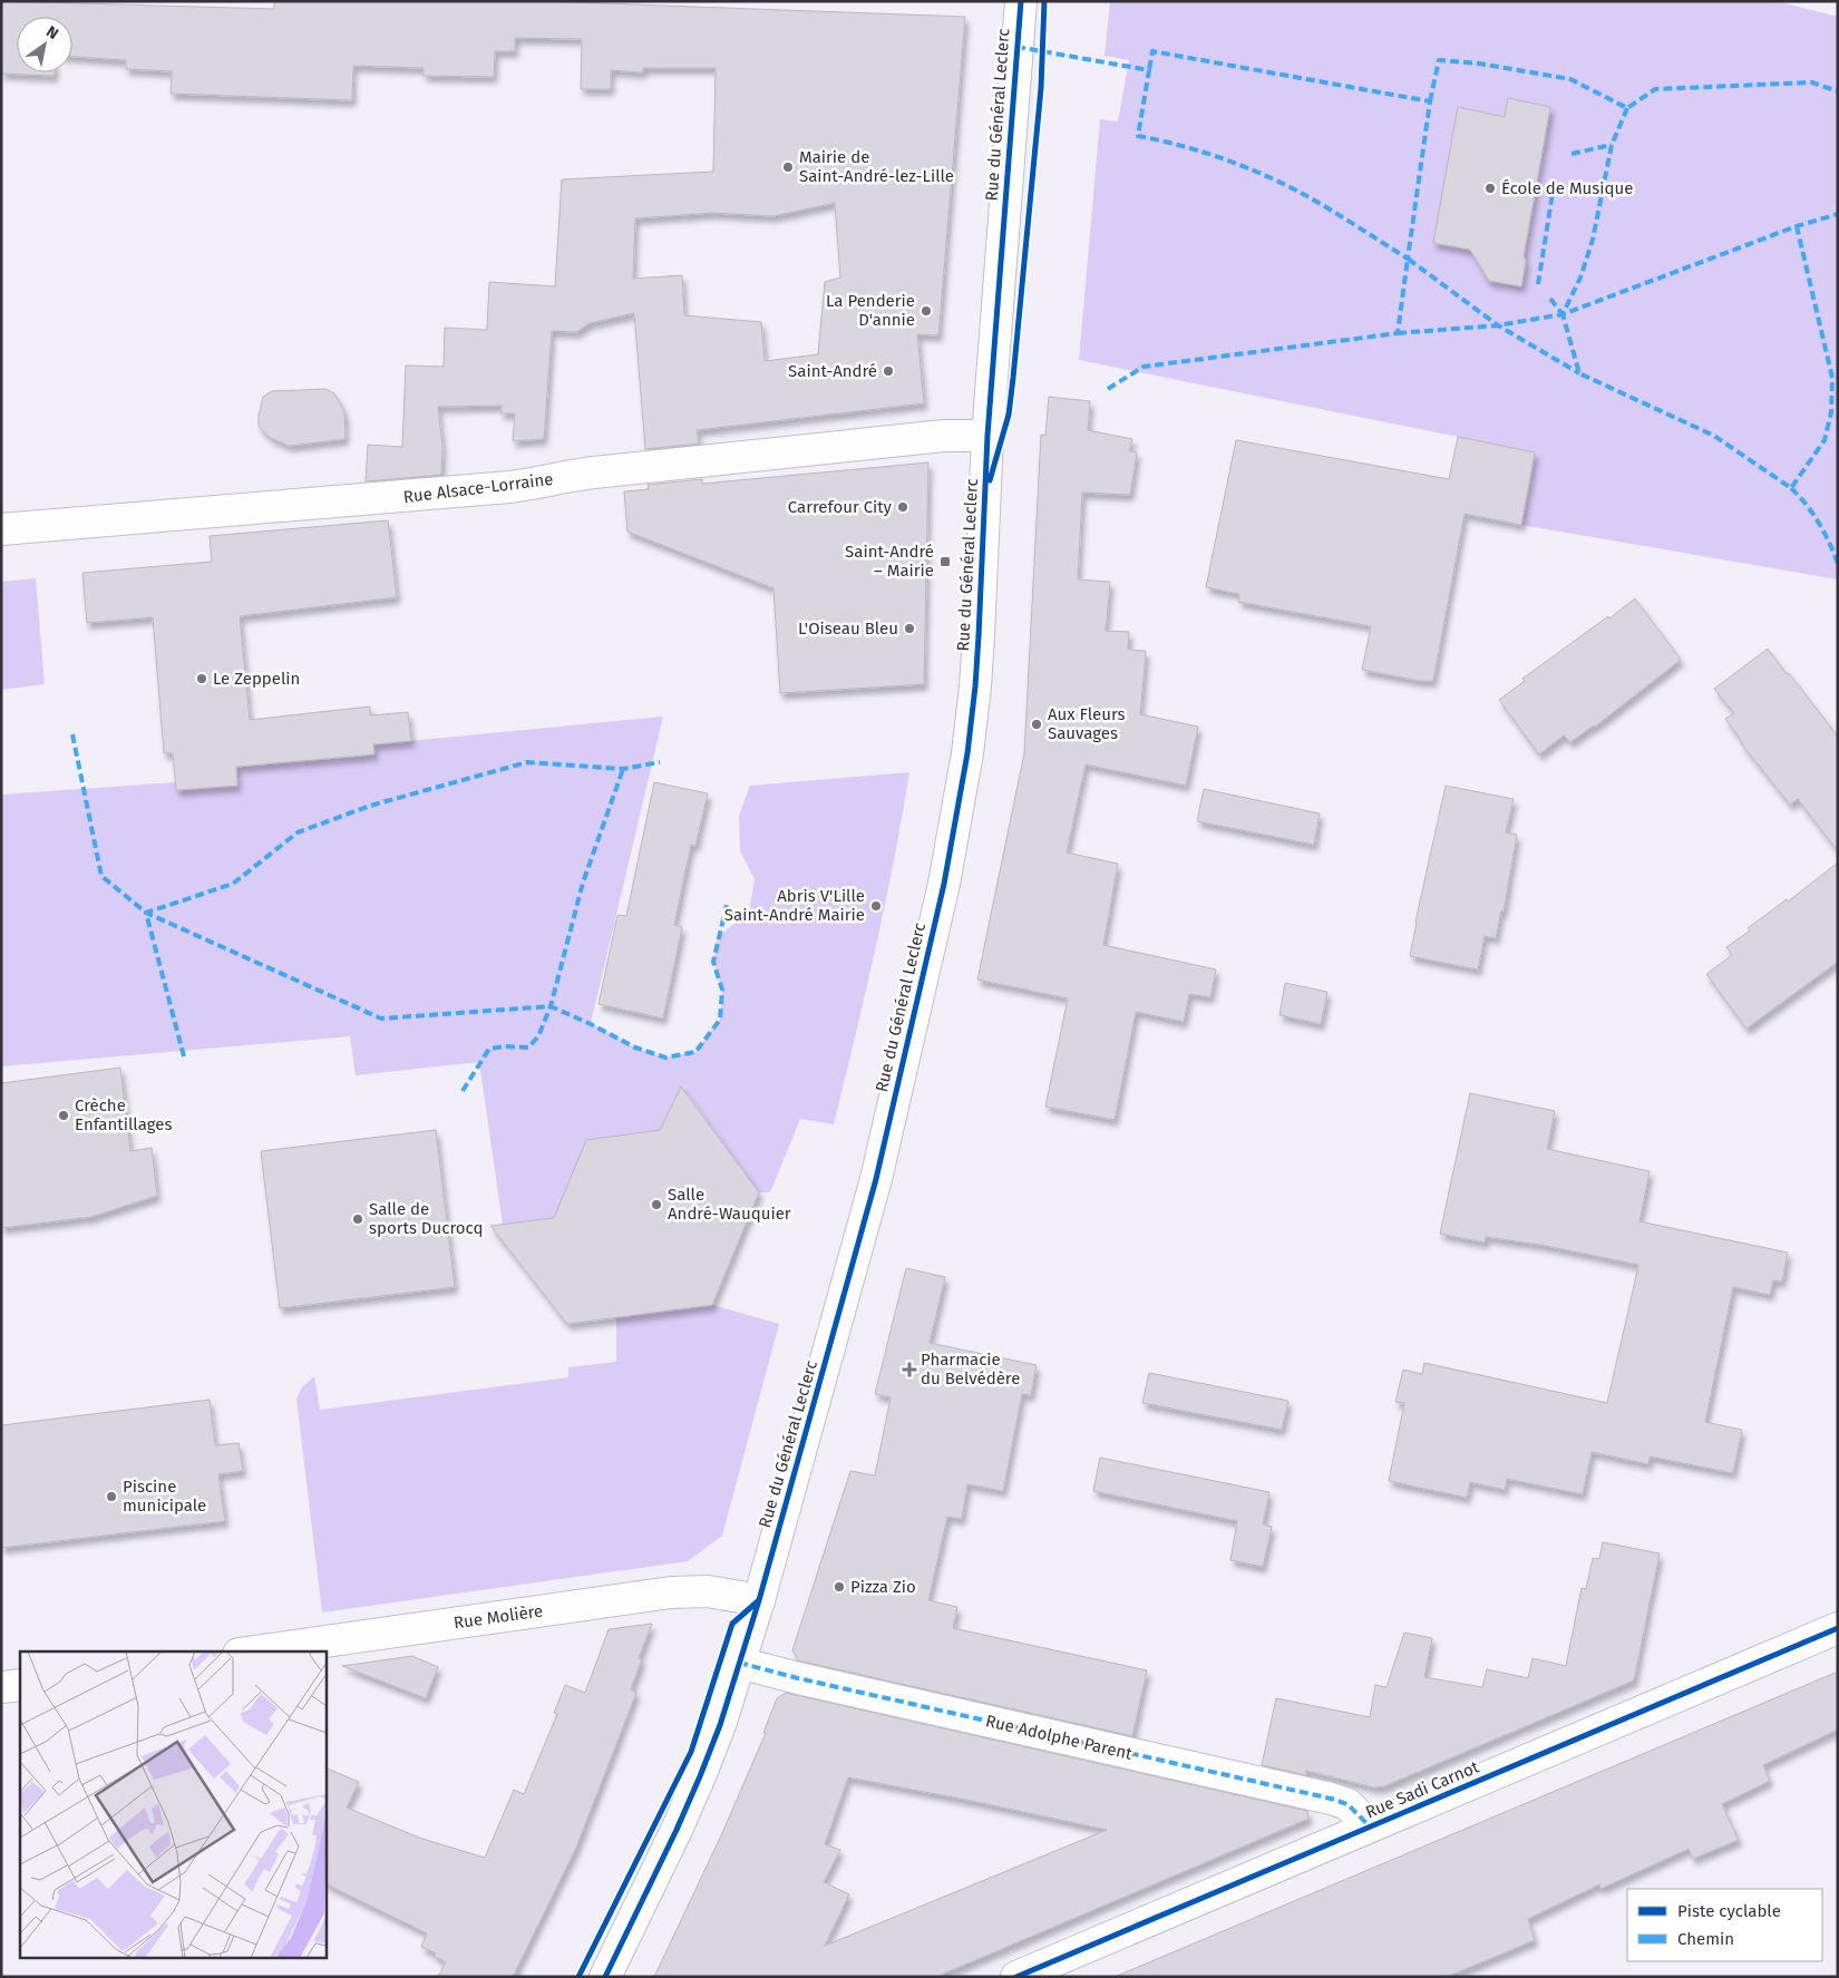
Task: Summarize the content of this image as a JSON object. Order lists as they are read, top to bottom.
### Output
{
  "streets": {
    "street": [
      "Rue du Général Leclerc",
      "Rue Alsace-Lorraine",
      "Rue Molière",
      "Rue Adolphe Parent",
      "Rue Sadi Carnot"
    ]
  },
  "crossings": [
    ["Rue du Général Leclerc", "Rue Alsace-Lorraine"],
    ["Rue du Général Leclerc", "Rue Molière"],
    ["Rue du Général Leclerc", "Rue Adolphe Parent"],
    ["Rue Adolphe Parent", "Rue Sadi Carnot"]
  ],
  "places": {
    "other": [
      "Mairie de Saint-André-lez-Lille",
      "École de Musique",
      "La Penderie D'annie",
      "Saint-André",
      "Carrefour City",
      "L'Oiseau Bleu",
      "Le Zeppelin",
      "Aux Fleurs Sauvages",
      "Abris V'Lille Saint-André Mairie",
      "Crèche Enfantillages",
      "Salle André-Wauquier",
      "Salle de sports Ducrocq",
      "Piscine municipale",
      "Pizza Zio"
    ],
    "transit": ["Saint-André – Mairie"],
    "health": ["Pharmacie du Belvédère"]
  },
  "legend": ["Piste cyclable", "Chemin"],
  "north": "top right"
}
